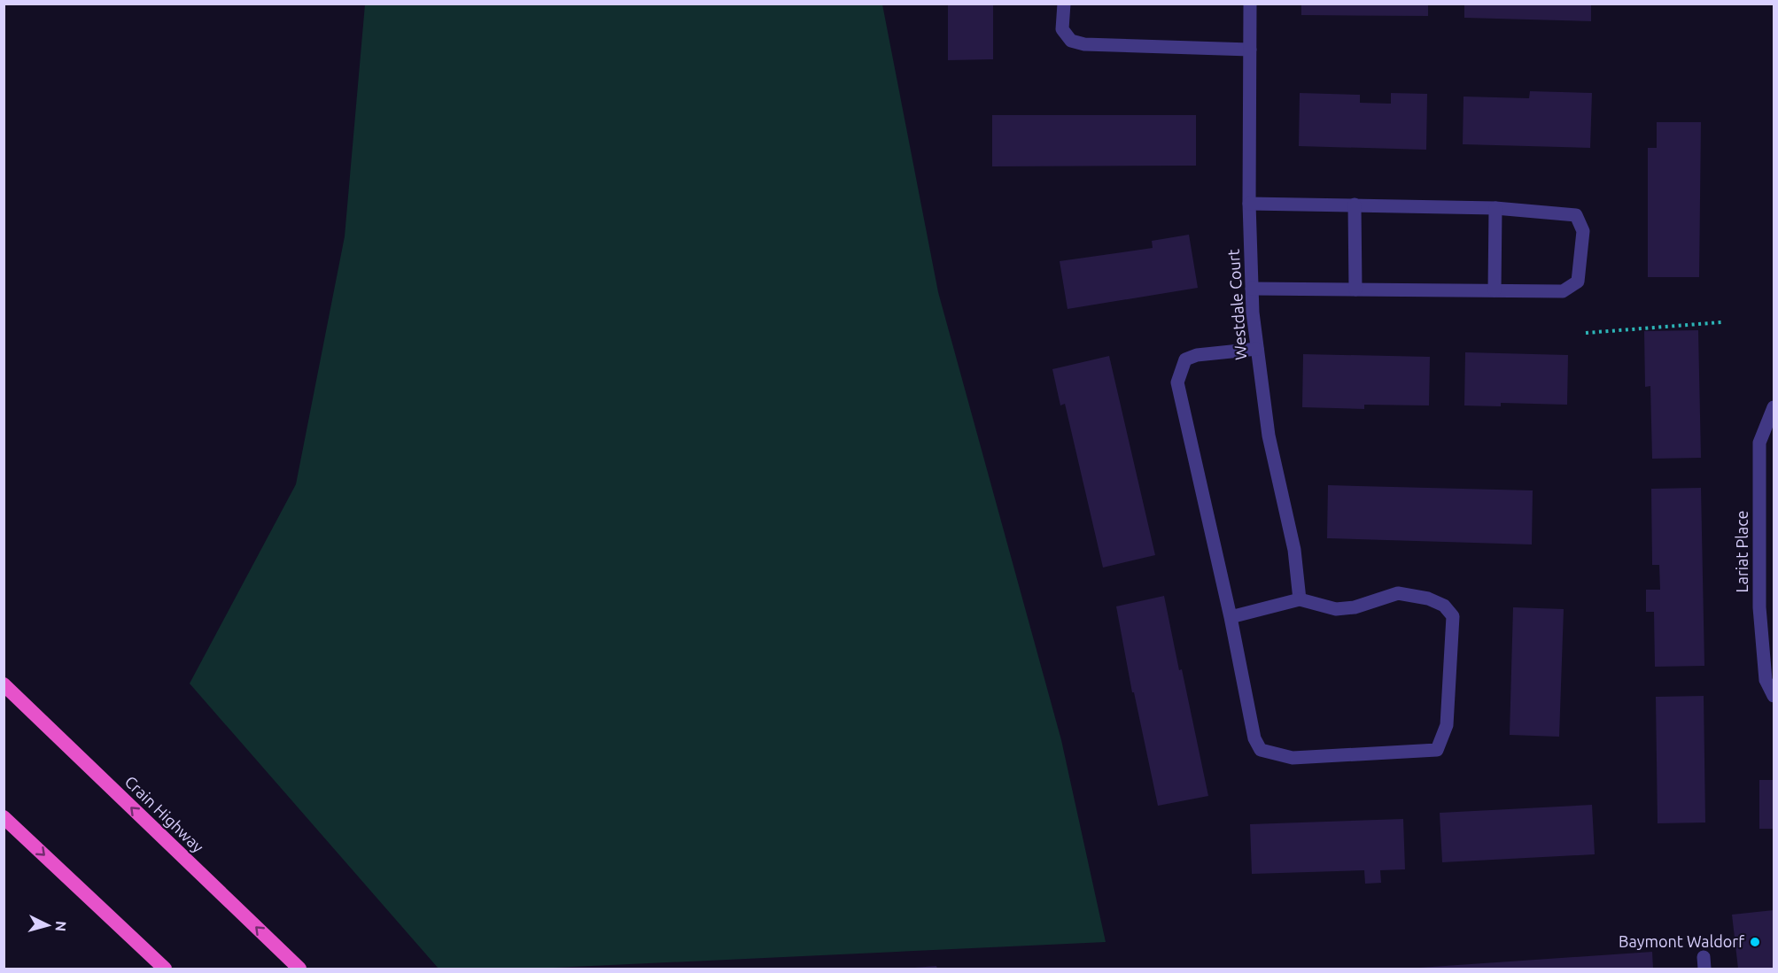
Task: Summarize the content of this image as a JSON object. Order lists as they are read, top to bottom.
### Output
{
  "streets": {
    "highway": ["Crain Highway"],
    "street": ["Westdale Court", "Lariat Place"]
  },
  "places": ["Baymont Waldorf"],
  "north": "right"
}
